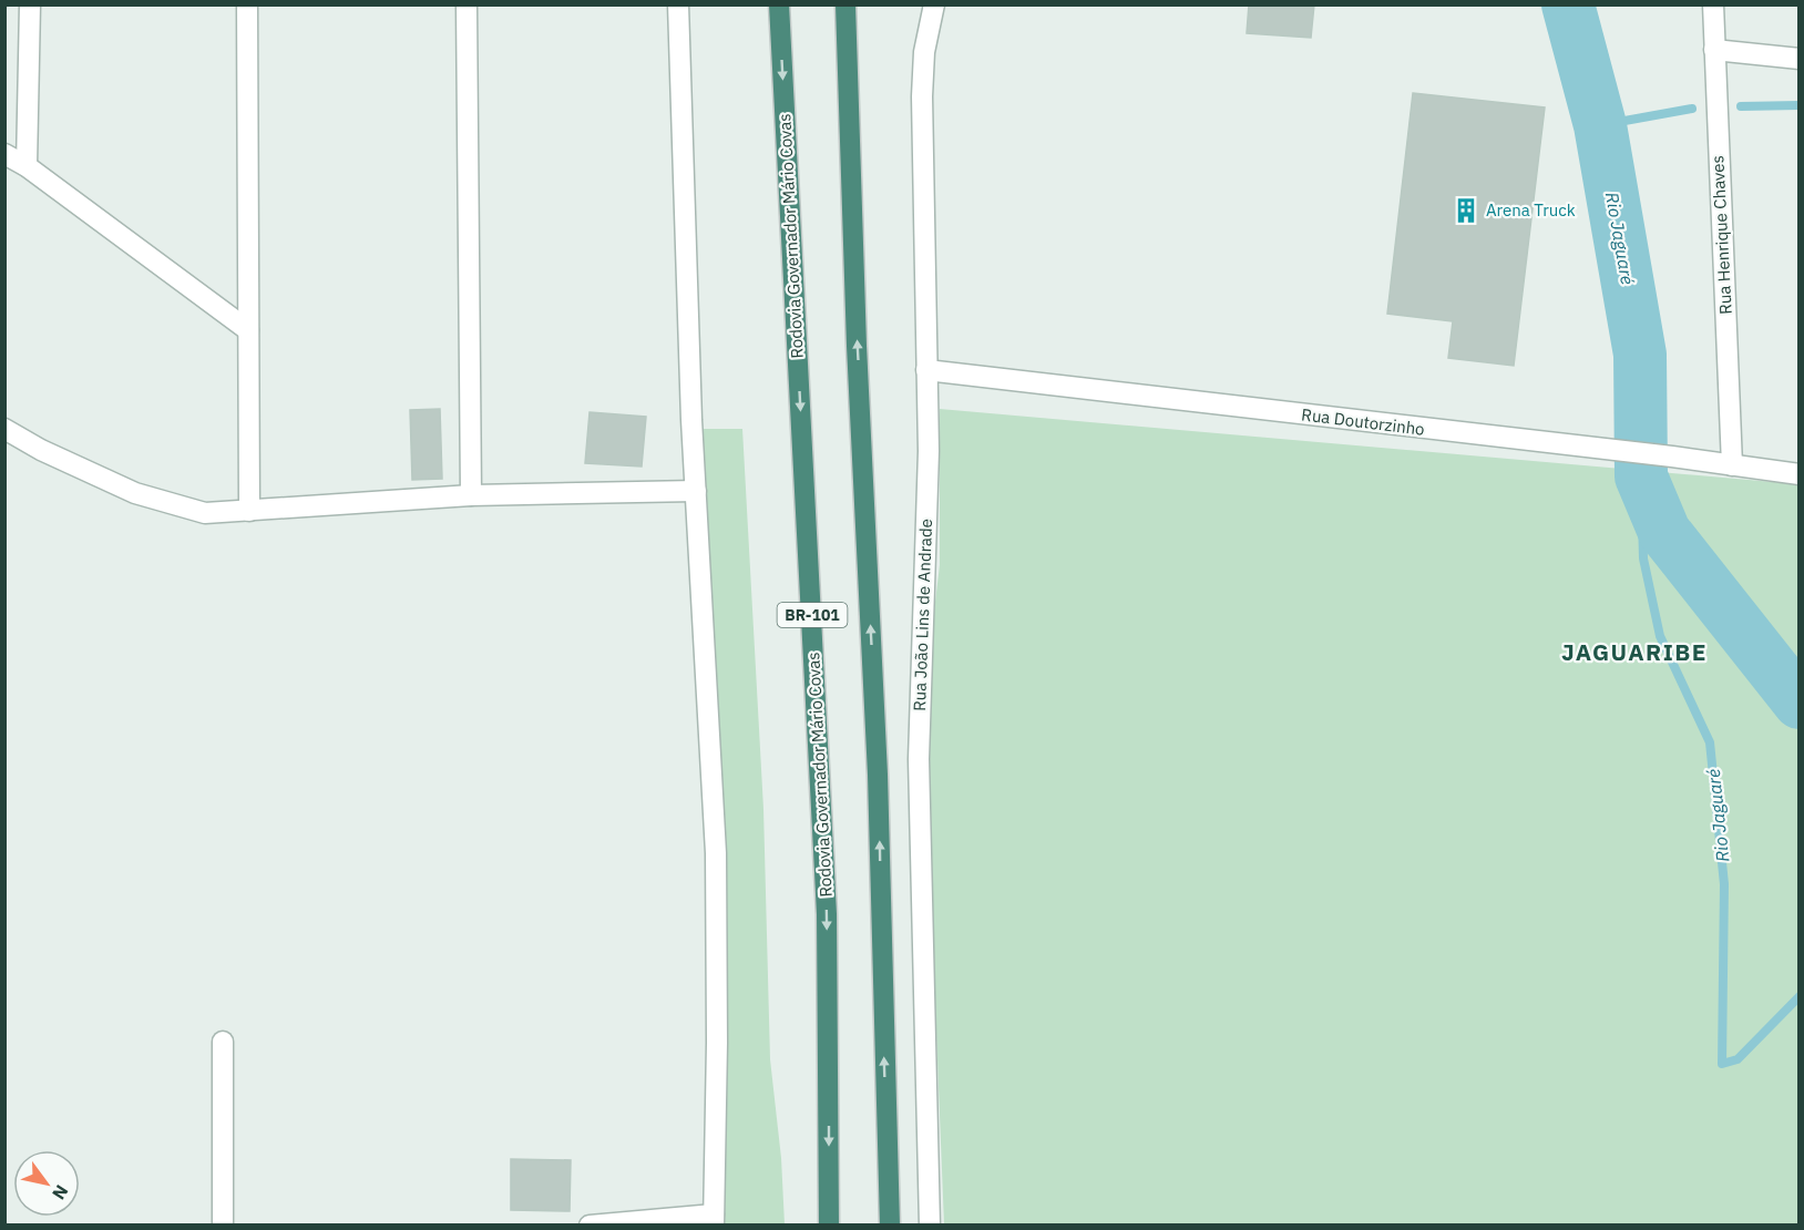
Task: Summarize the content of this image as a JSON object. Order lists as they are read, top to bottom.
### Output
{
  "streets": {
    "highway": ["Rodovia Governador Mário Covas", "BR-101"],
    "street": ["Rua Henrique Chaves", "Rua Doutorzinho", "Rua João Lins de Andrade"]
  },
  "crossings": [
    ["Rua Henrique Chaves", "Rua Doutorzinho"],
    ["Rua Doutorzinho", "Rua João Lins de Andrade"]
  ],
  "districts": ["JAGUARIBE"],
  "water": ["Rio Jaguaré"],
  "places": {
    "building": ["Arena Truck"]
  },
  "north": "bottom right"
}
